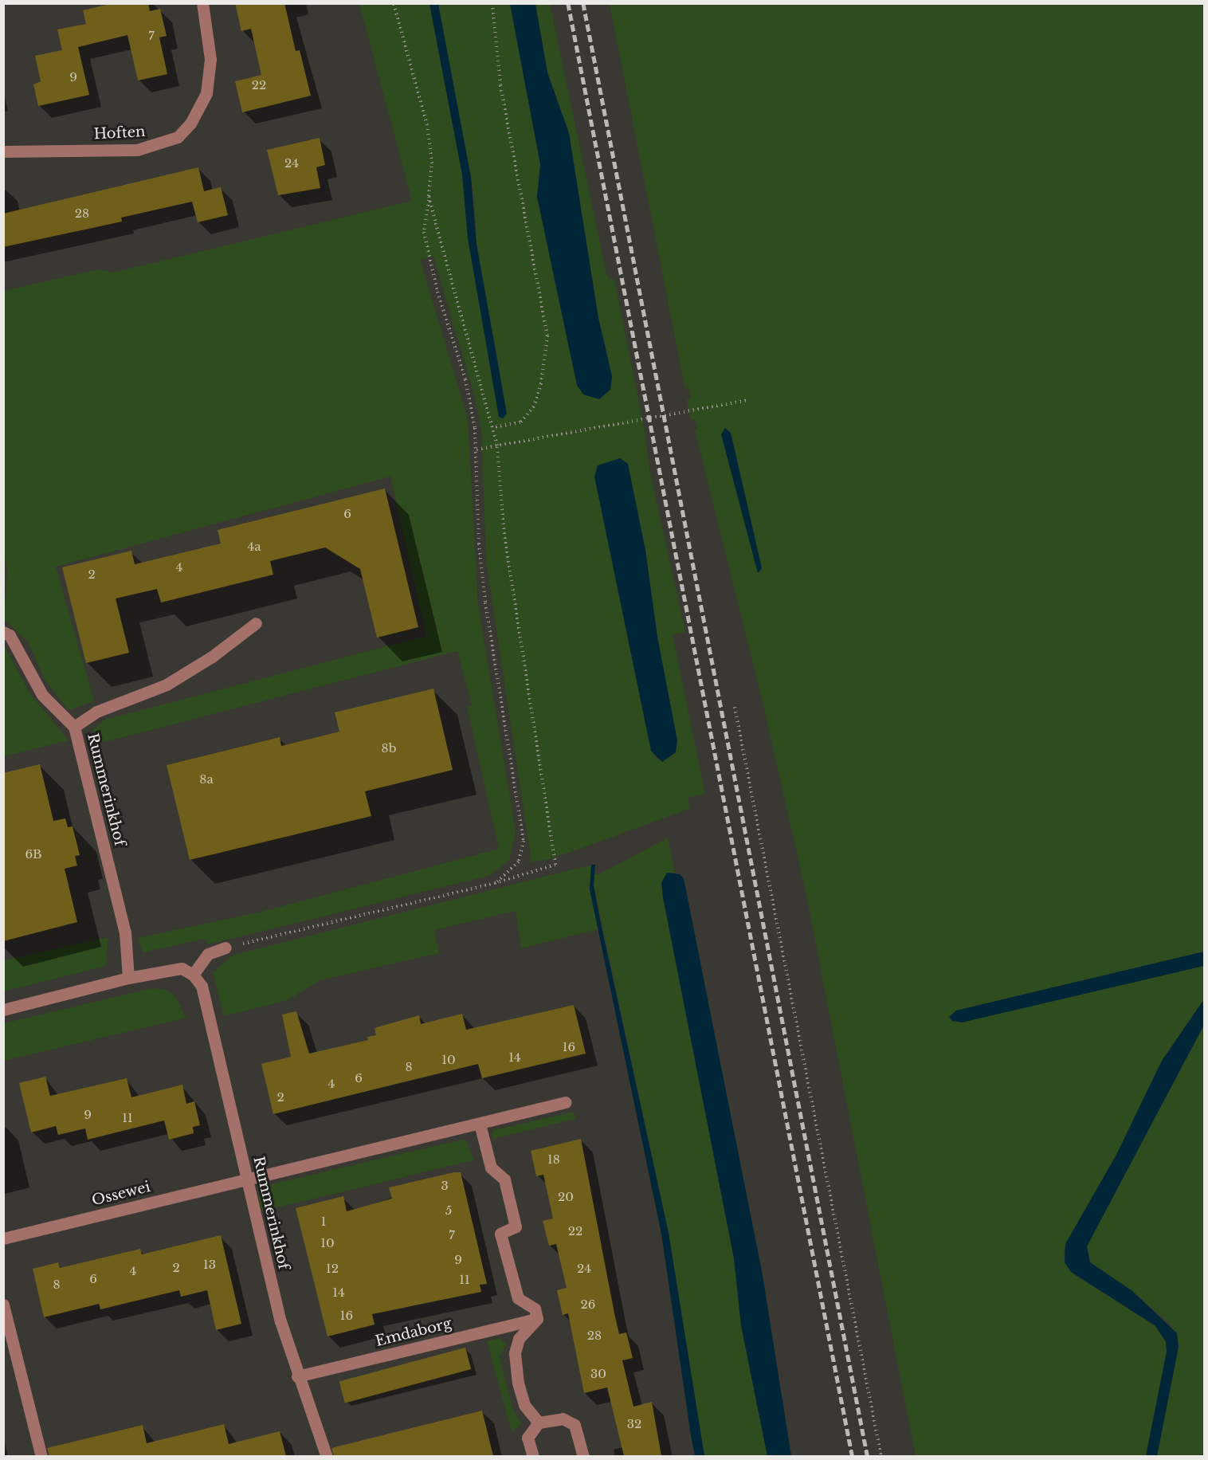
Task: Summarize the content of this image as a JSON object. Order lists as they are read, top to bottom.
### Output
{
  "streets": {
    "street": [
      "Hoften",
      "Rummerinkhof",
      "Ossewei",
      "Emdaborg"
    ]
  },
  "crossings": [
    ["Rummerinkhof", "Ossewei"],
    ["Rummerinkhof", "Emdaborg"]
  ],
  "house_numbers": [
    "7",
    "9",
    "22",
    "24",
    "28",
    "6",
    "4a",
    "4",
    "2",
    "8b",
    "8a",
    "6B",
    "16",
    "14",
    "10",
    "8",
    "6",
    "4",
    "2",
    "9",
    "11",
    "18",
    "3",
    "20",
    "5",
    "1",
    "22",
    "7",
    "10",
    "9",
    "13",
    "2",
    "12",
    "24",
    "4",
    "6",
    "11",
    "8",
    "14",
    "26",
    "16",
    "28",
    "30",
    "32"
  ]
}
